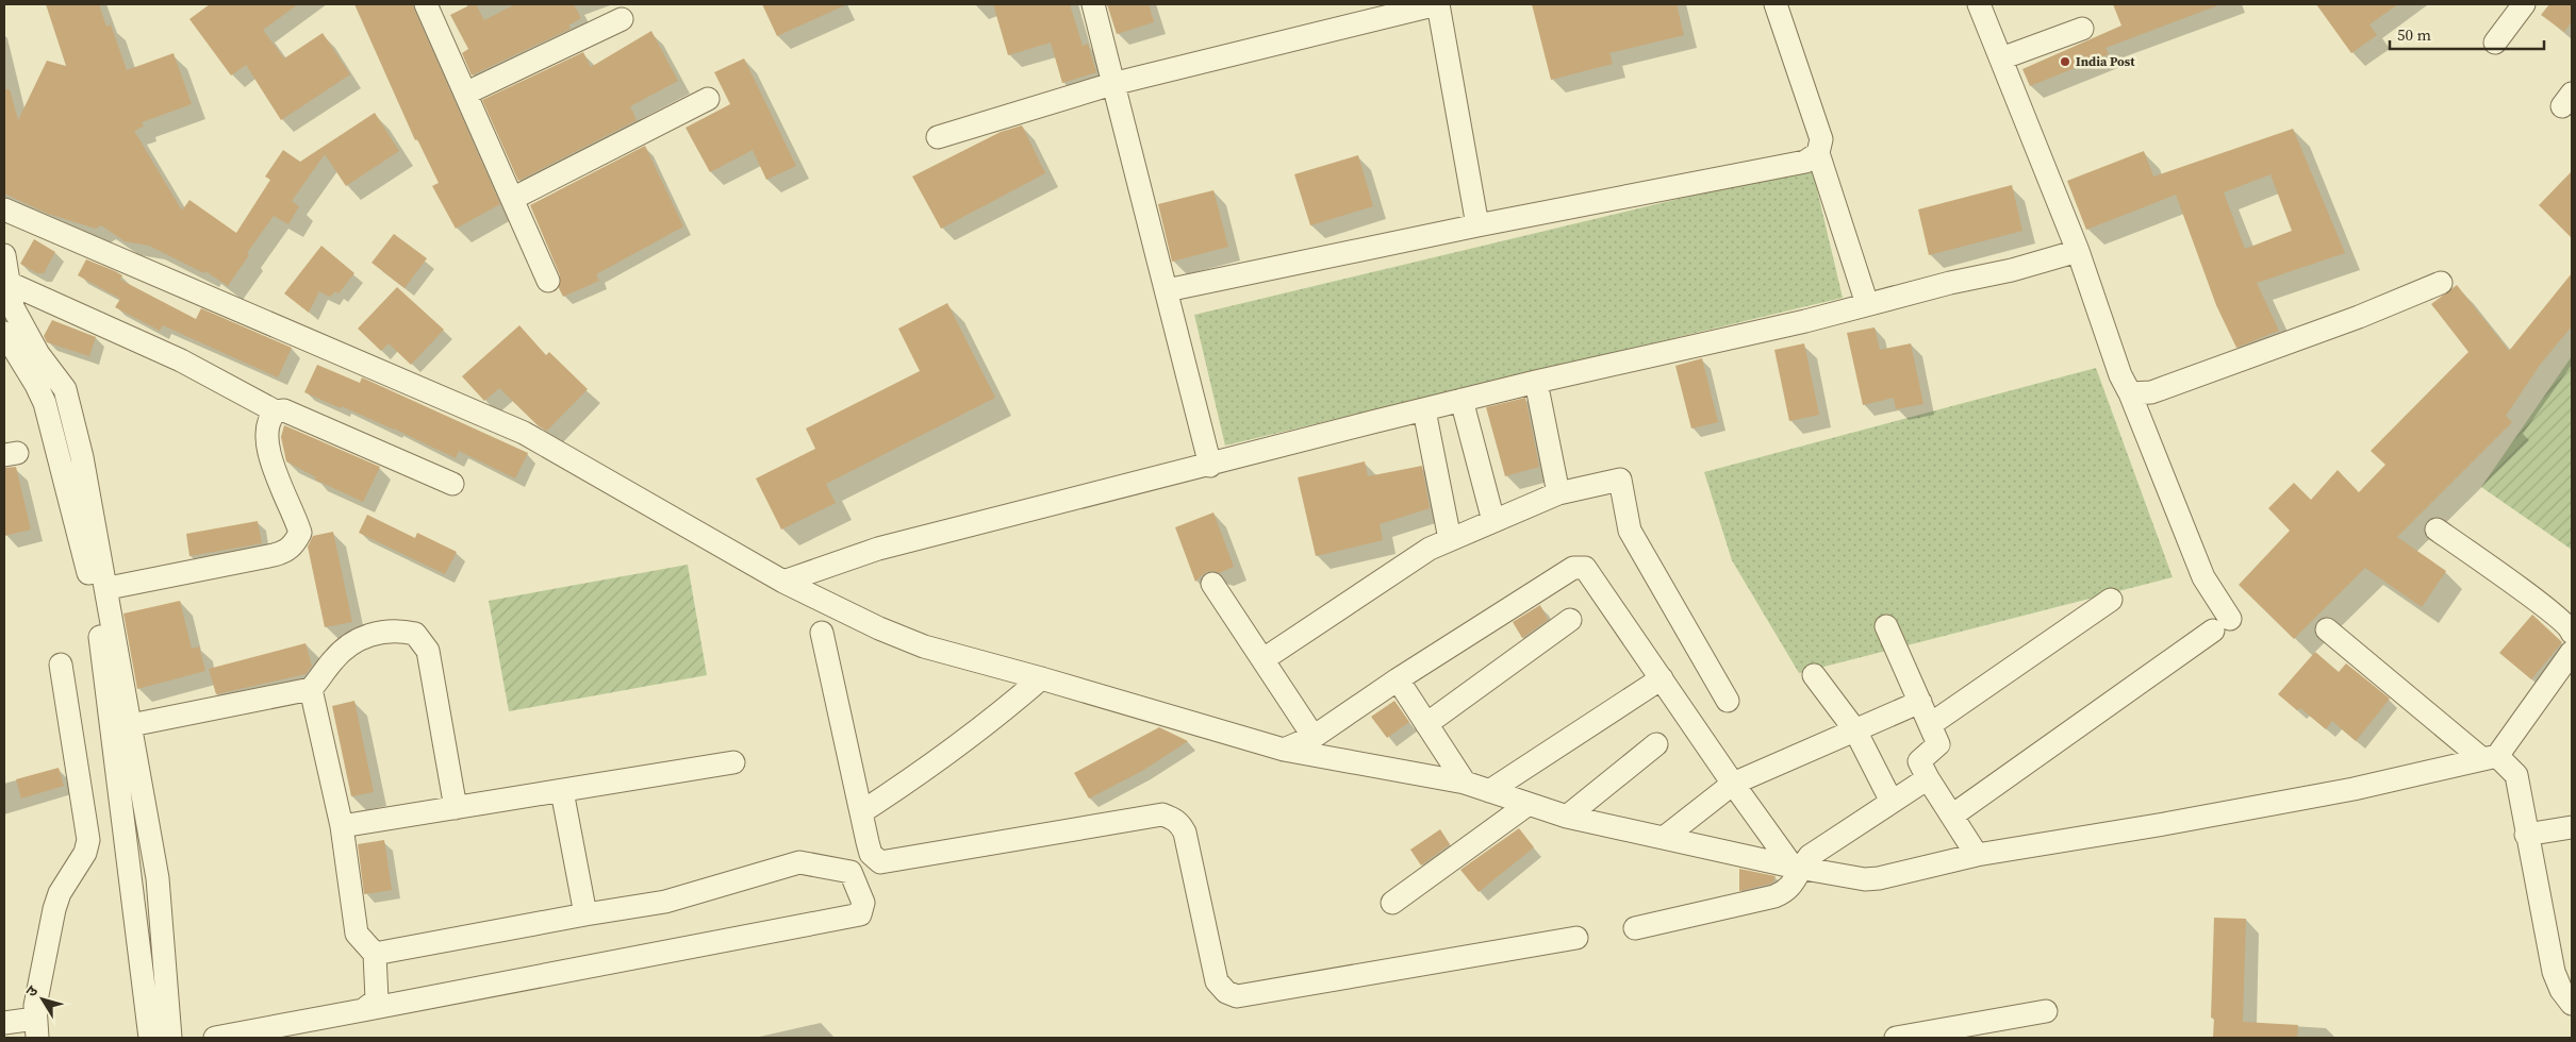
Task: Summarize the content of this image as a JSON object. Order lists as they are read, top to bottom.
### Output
{
  "places": ["India Post"],
  "scale_bar": "50 m",
  "north": "top left"
}
